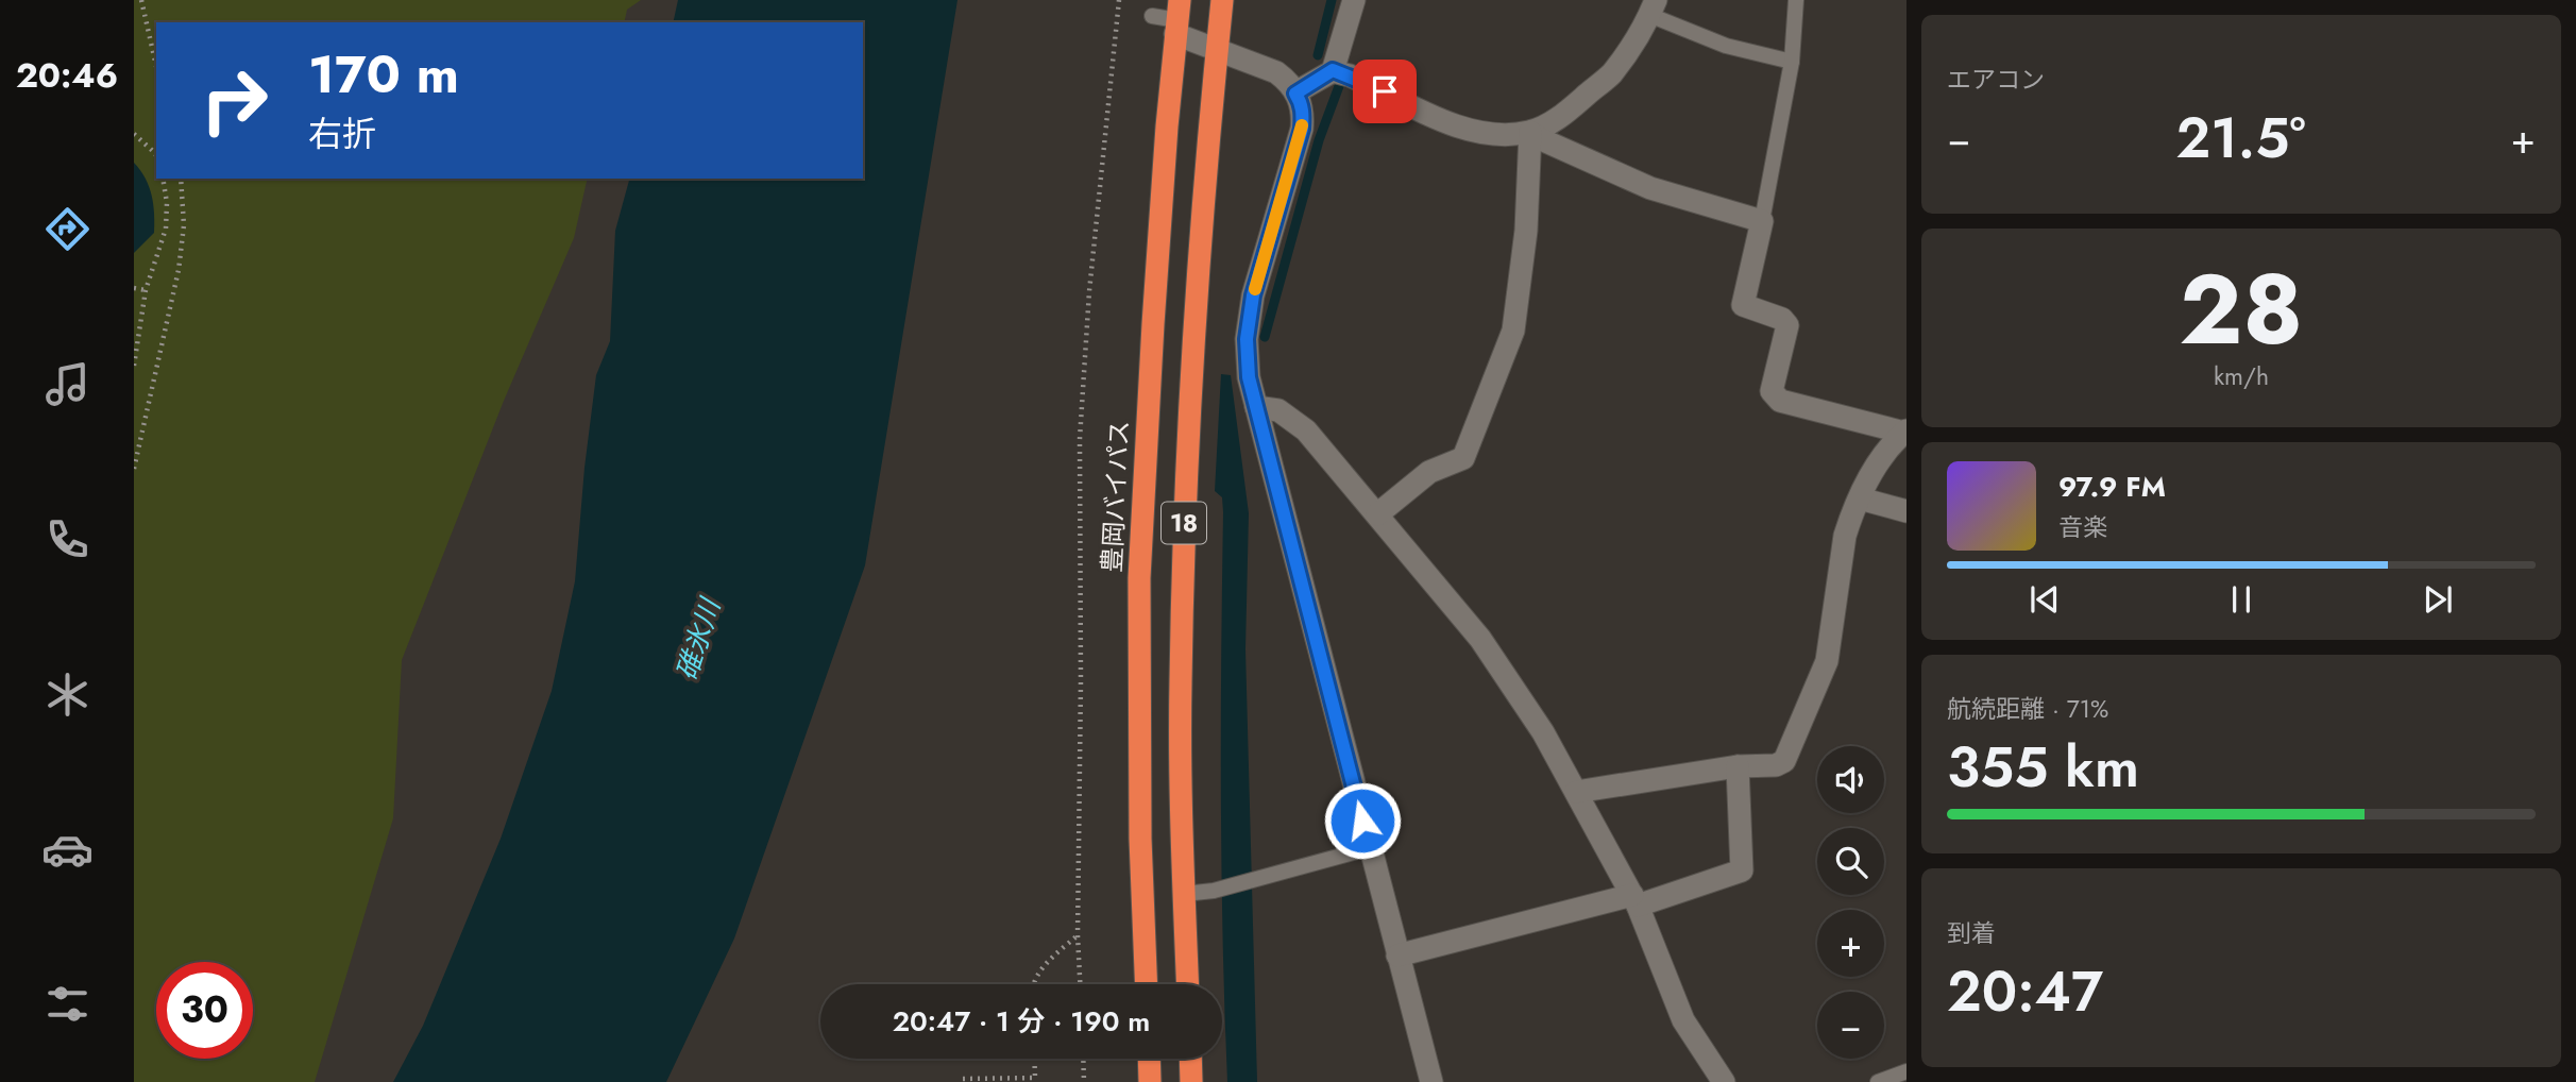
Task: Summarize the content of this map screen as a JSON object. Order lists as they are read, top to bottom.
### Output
{
  "streets": {
    "highway": ["豊岡バイパス", "18"]
  },
  "water": ["碓氷川"],
  "page": {
    "tabs": "20:46",
    "tile": [
      "エアコン",
      ["28", "km/h"],
      ["航続距離 · 71%", "355 km"],
      ["到着", "20:47"]
    ],
    "turn": ["170 m", "右折"],
    "heat": ["−", "21.5°", "+"],
    "song": ["97.9 FM", "音楽"],
    "map_buttons": ["+", "−"],
    "limit": "30",
    "trip": "20:47 · 1 分 · 190 m"
  }
}
